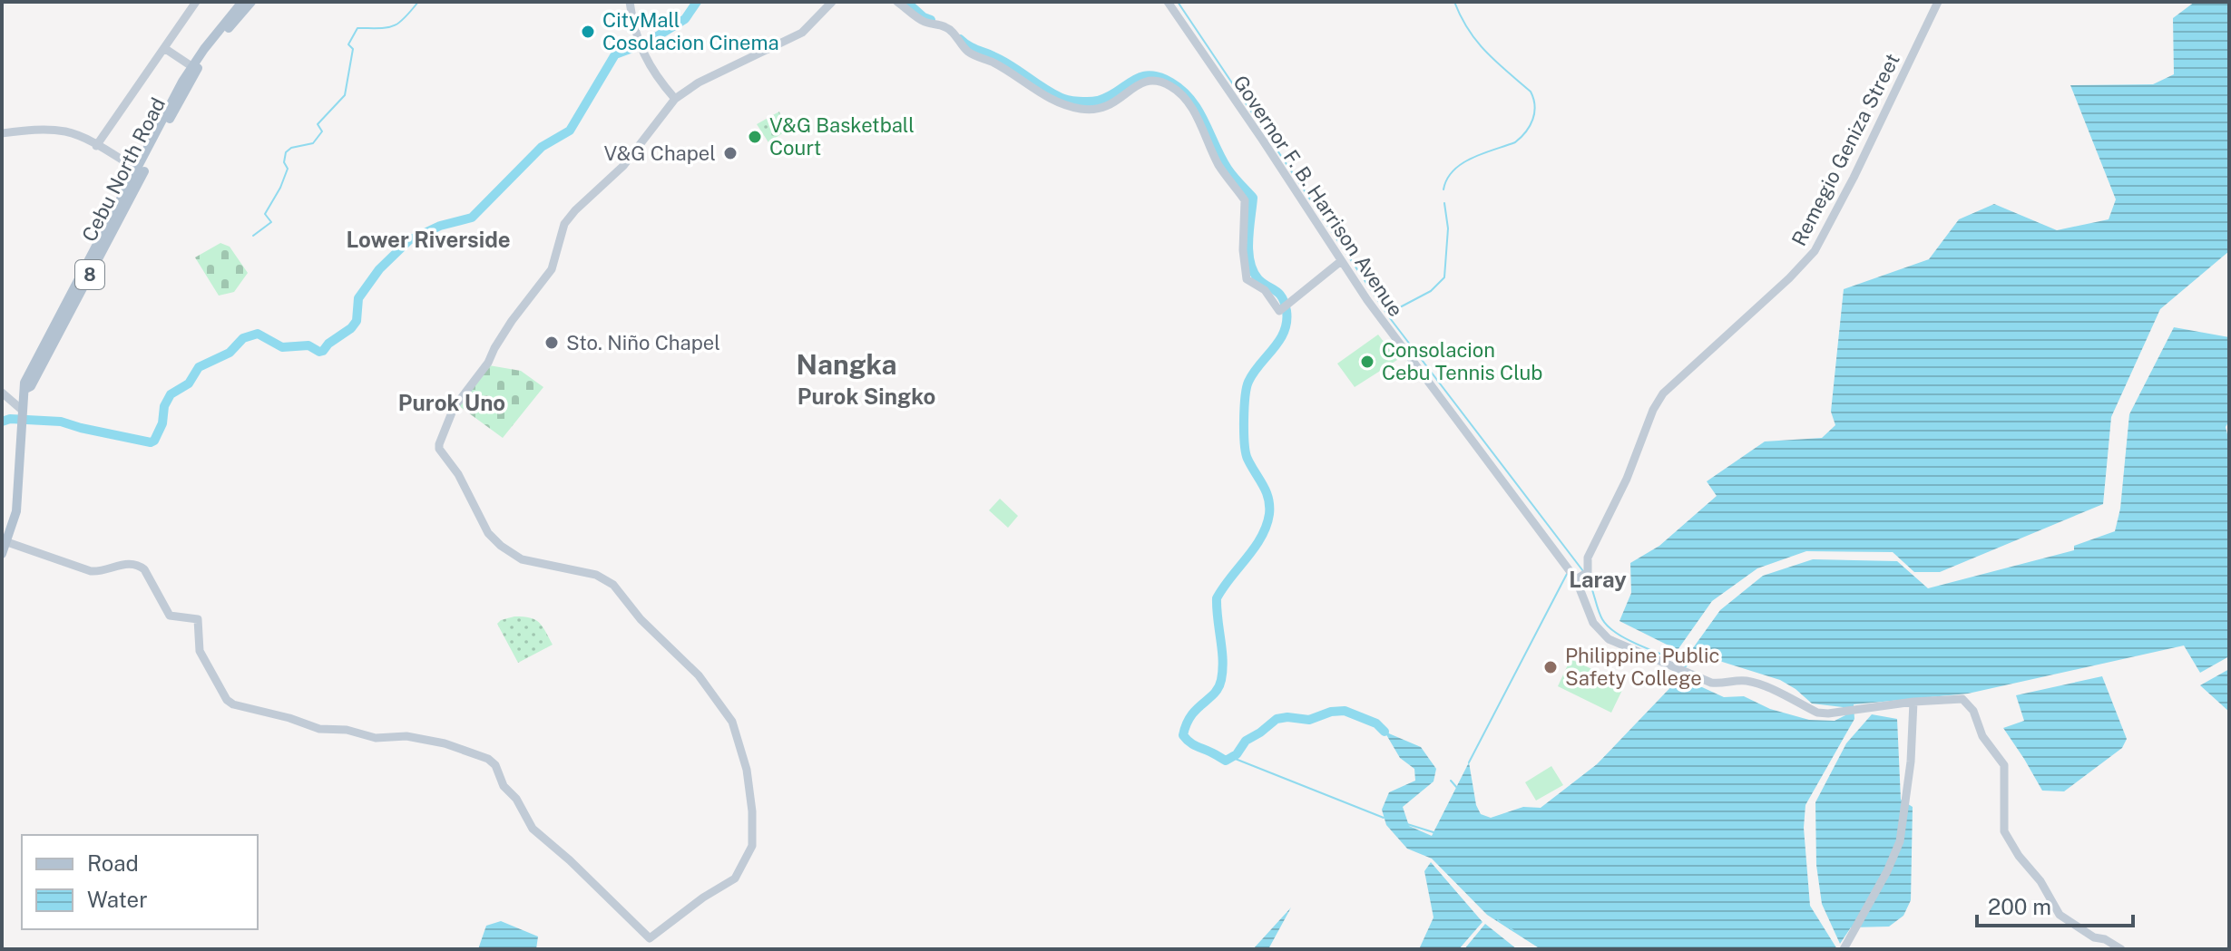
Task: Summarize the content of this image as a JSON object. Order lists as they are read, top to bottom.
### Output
{
  "streets": {
    "main road": ["Cebu North Road", "8"],
    "street": ["Remegio Geniza Street", "Governor F. B. Harrison Avenue"]
  },
  "crossings": [
    ["Remegio Geniza Street", "Governor F. B. Harrison Avenue"],
    ["Cebu North Road", "8"]
  ],
  "districts": [
    "Lower Riverside",
    "Nangka",
    "Purok Singko",
    "Purok Uno",
    "Laray"
  ],
  "places": [
    "CityMall Cosolacion Cinema",
    "V&G Basketball Court",
    "V&G Chapel",
    "Sto. Niño Chapel",
    "Consolacion Cebu Tennis Club",
    "Philippine Public Safety College"
  ],
  "legend": ["Road", "Water"],
  "scale_bar": "200 m"
}
